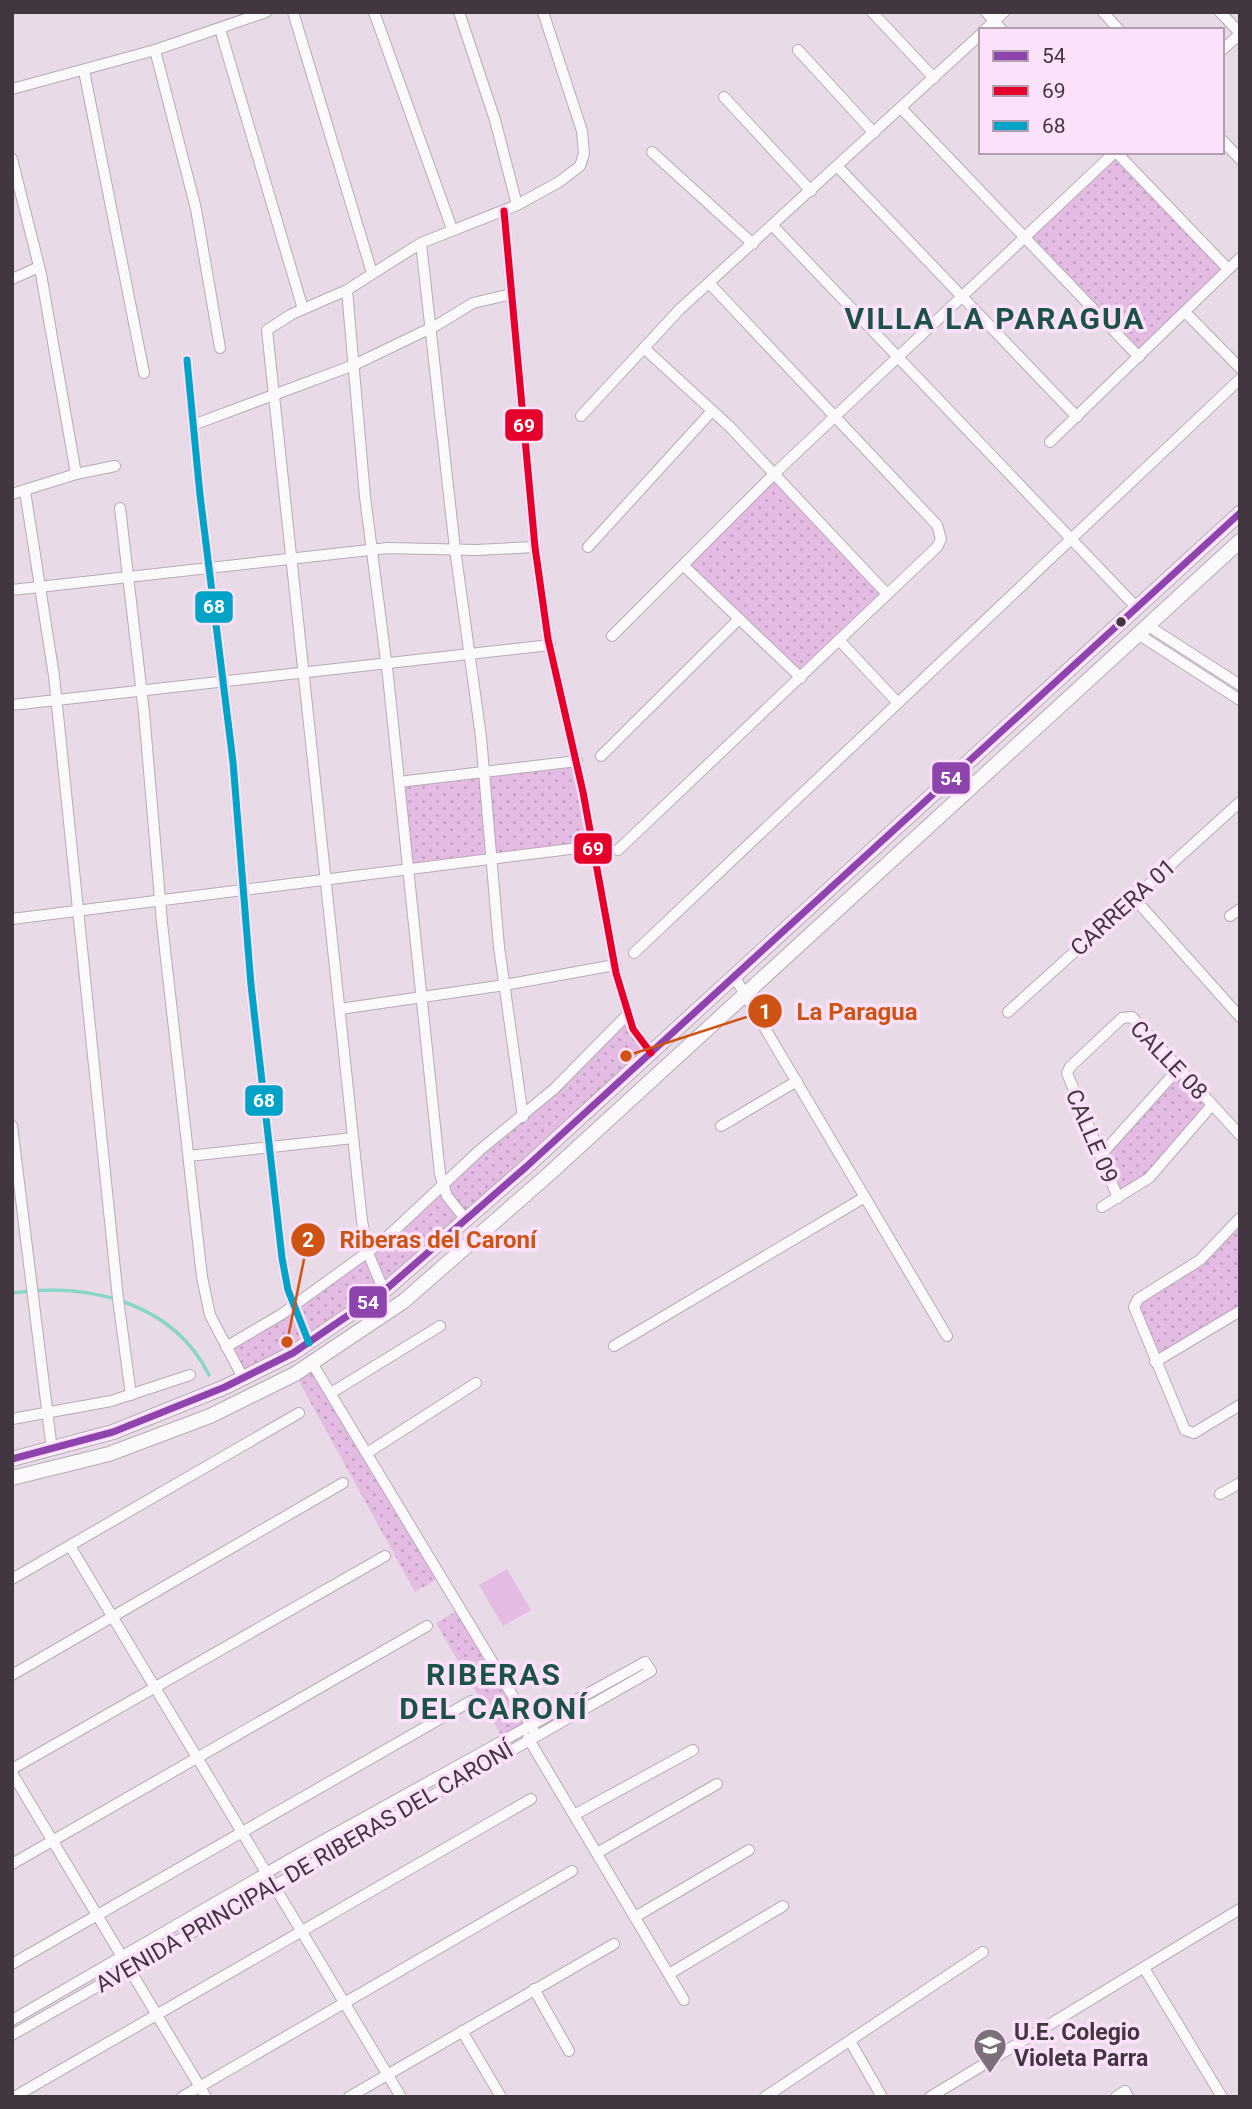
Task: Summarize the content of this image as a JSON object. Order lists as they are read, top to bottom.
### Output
{
  "streets": {
    "street": [
      "CARRERA 01",
      "CALLE 08",
      "CALLE 09",
      "AVENIDA PRINCIPAL DE RIBERAS DEL CARONÍ"
    ]
  },
  "crossings": [
    ["CALLE 08", "CALLE 09"]
  ],
  "districts": ["VILLA LA PARAGUA", "RIBERAS DEL CARONÍ"],
  "places": {
    "other": ["La Paragua", "Riberas del Caroní"],
    "school or university": ["U.E. Colegio Violeta Parra"]
  },
  "lines": ["transit line 69", "transit line 68", "transit line 54"],
  "legend": ["54", "69", "68"]
}
